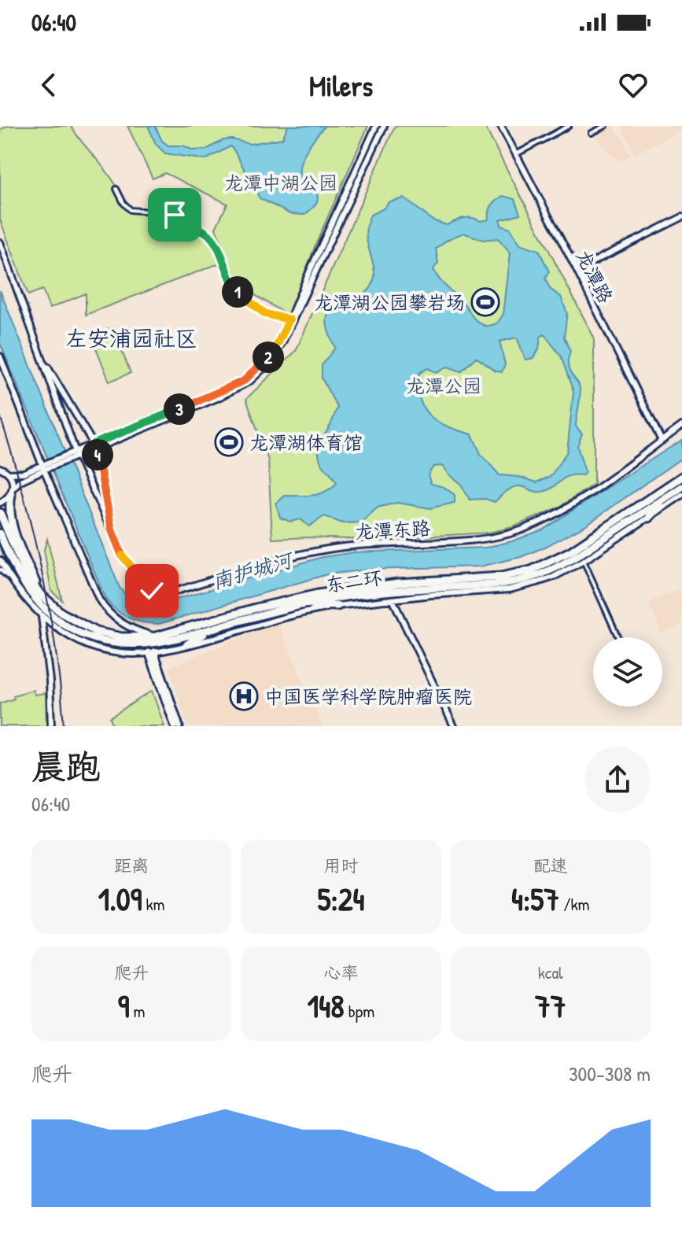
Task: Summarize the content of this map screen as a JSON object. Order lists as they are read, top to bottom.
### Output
{
  "streets": {
    "highway": ["东二环"],
    "street": ["龙潭路", "龙潭东路"]
  },
  "crossings": [
    ["龙潭路", "龙潭东路"]
  ],
  "districts": ["左安浦园社区"],
  "water": ["南护城河"],
  "parks": ["龙潭中湖公园", "龙潭公园"],
  "places": {
    "sports": ["龙潭湖公园攀岩场", "龙潭湖体育馆"],
    "hospital": ["中国医学科学院肿瘤医院"]
  },
  "page": {
    "status": "06:40",
    "header": "Milers",
    "pins": [
      "1",
      "2",
      "3",
      "4"
    ],
    "heading": ["晨跑", "06:40"],
    "stats": [
      ["距离", "1.09 km"],
      ["用时", "5:24"],
      ["配速", "4:57 /km"],
      ["爬升", "9 m"],
      ["心率", "148 bpm"],
      ["kcal", "77"]
    ],
    "chart": ["爬升", "300–308 m"]
  }
}
